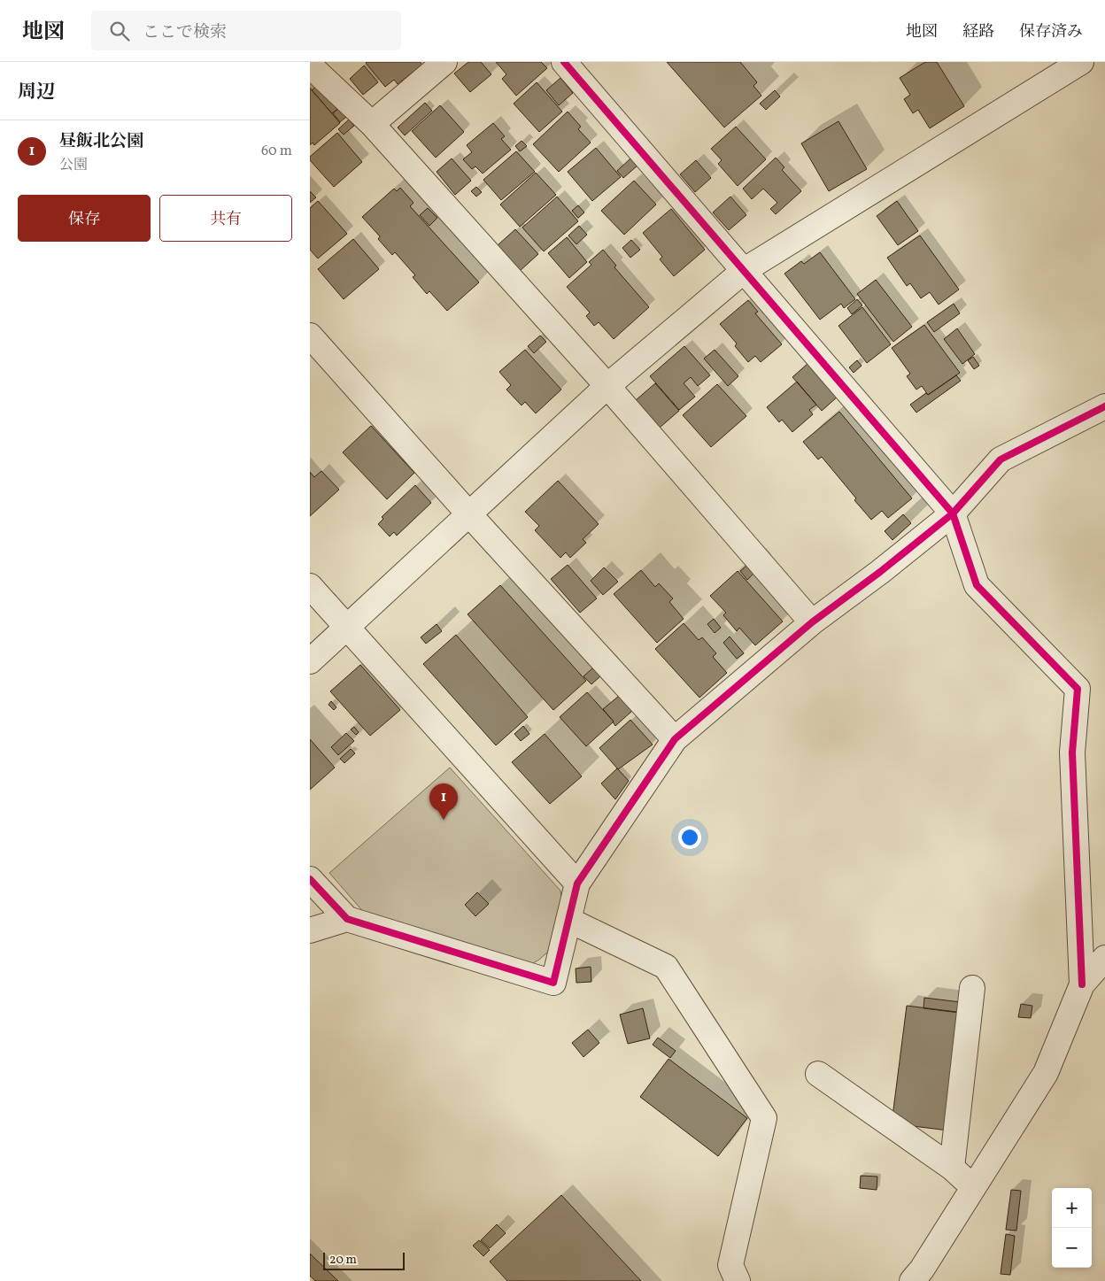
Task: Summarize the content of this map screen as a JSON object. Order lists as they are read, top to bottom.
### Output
{
  "scale_bar": "20 m",
  "page": {
    "header": "地図",
    "search": "ここで検索",
    "nav": ["地図", "経路", "保存済み"],
    "heading": "周辺",
    "list": [
      {
        "mark": "1",
        "name": "昼飯北公園",
        "note": "公園",
        "value": "60 m"
      }
    ],
    "buttons": ["保存", "共有"],
    "pins": "1",
    "map_buttons": ["+", "−"],
    "scale": "20 m"
  }
}
